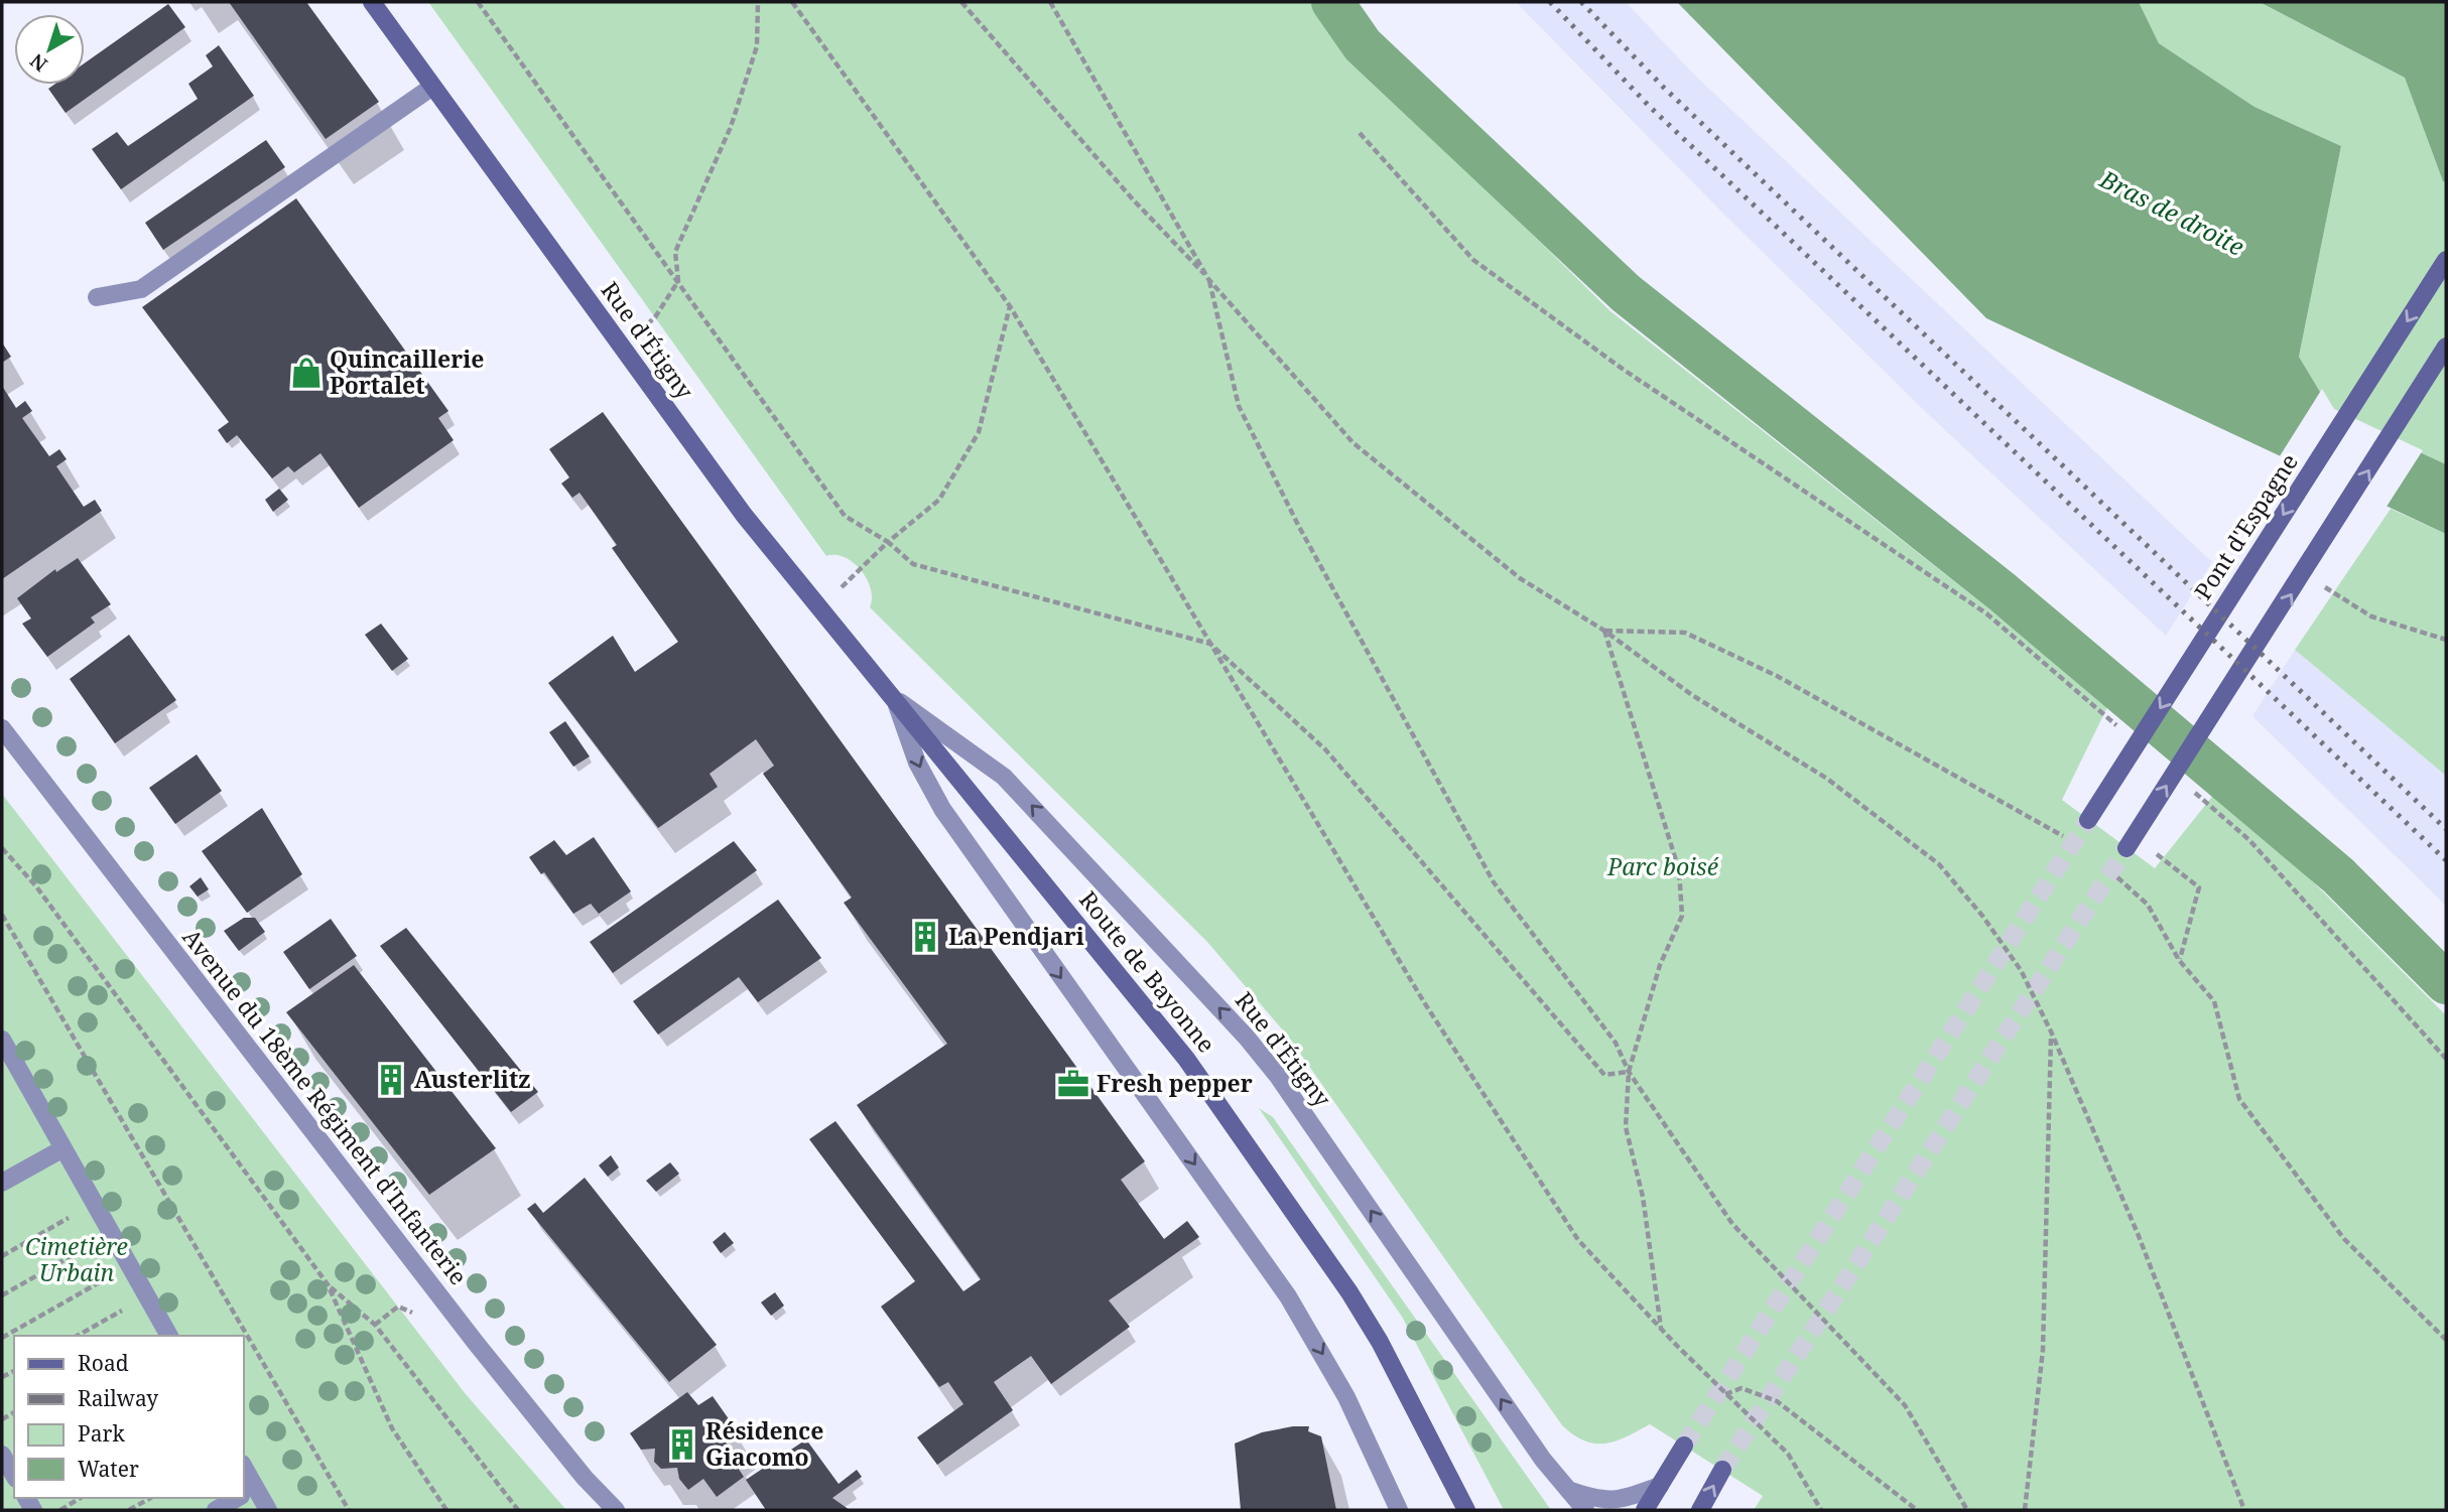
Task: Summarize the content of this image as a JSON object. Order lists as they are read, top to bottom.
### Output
{
  "streets": {
    "street": [
      "Rue d'Étigny",
      "Pont d'Espagne",
      "Route de Bayonne",
      "Avenue du 18ème Régiment d'Infanterie"
    ]
  },
  "crossings": [
    ["Rue d'Étigny", "Route de Bayonne"]
  ],
  "water": ["Bras de droite"],
  "parks": ["Parc boisé", "Cimetière Urbain"],
  "places": {
    "shop": ["Quincaillerie Portalet"],
    "building": ["La Pendjari", "Austerlitz", "Résidence Giacomo"],
    "office": ["Fresh pepper"]
  },
  "legend": [
    "Road",
    "Railway",
    "Park",
    "Water"
  ],
  "north": "bottom left"
}
